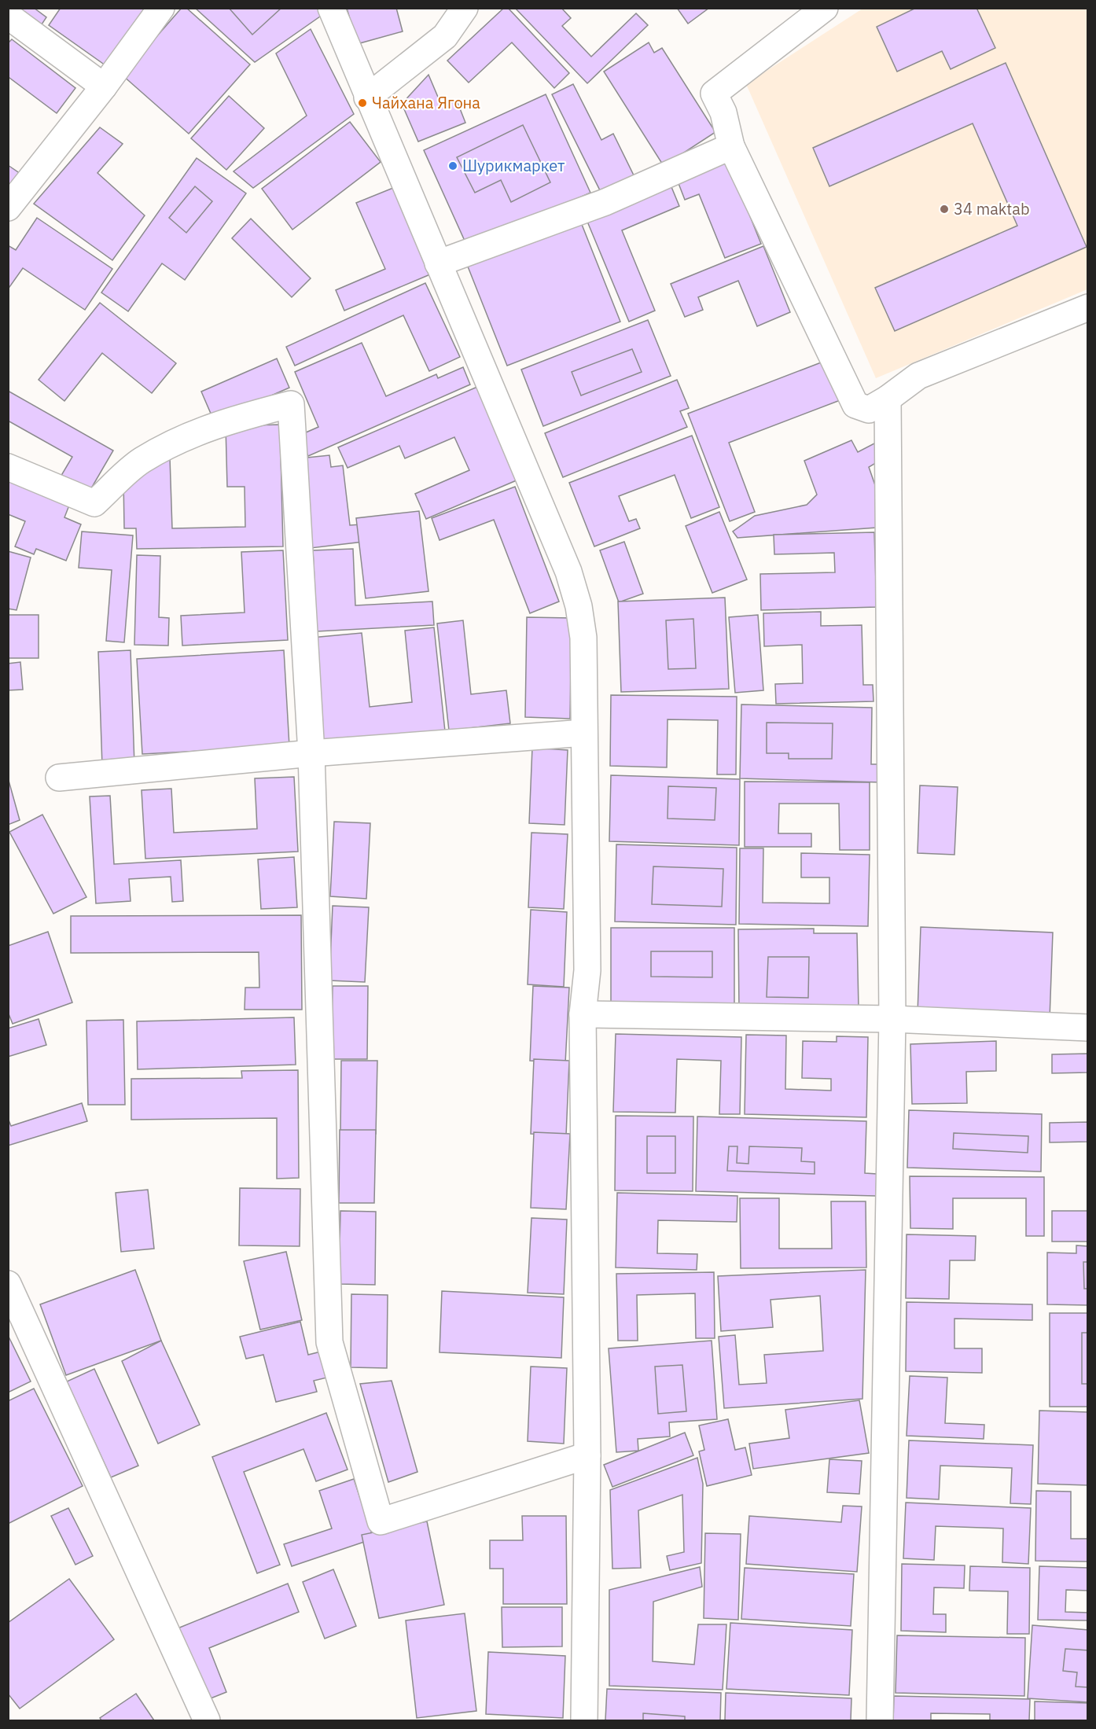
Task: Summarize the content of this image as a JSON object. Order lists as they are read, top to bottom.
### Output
{
  "places": ["Чайхана Ягона", "Шурикмаркет", "34 maktab"]
}
